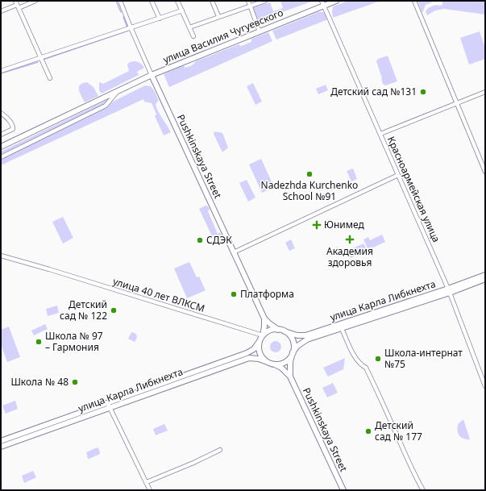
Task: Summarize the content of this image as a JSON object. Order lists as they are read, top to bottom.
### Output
{
  "streets": {
    "main road": ["улица Василия Чугуевского", "Pushkinskaya Street", "улица Карла Либкнехта"],
    "street": ["Красноармейская улица", "улица 40 лет ВЛКСМ"]
  },
  "crossings": [
    ["улица Василия Чугуевского", "Pushkinskaya Street"],
    ["улица Василия Чугуевского", "Красноармейская улица"],
    ["Pushkinskaya Street", "улица 40 лет ВЛКСМ"],
    ["Pushkinskaya Street", "улица Карла Либкнехта"],
    ["Красноармейская улица", "улица Карла Либкнехта"],
    ["улица 40 лет ВЛКСМ", "улица Карла Либкнехта"]
  ],
  "places": {
    "other": [
      "Детский сад №131",
      "Nadezhda Kurchenko School №91",
      "СДЭК",
      "Платформа",
      "Детский сад № 122",
      "Школа № 97 – Гармония",
      "Школа-интернат №75",
      "Школа № 48",
      "Детский сад № 177"
    ],
    "health": ["Юнимед", "Академия здоровья"]
  }
}
